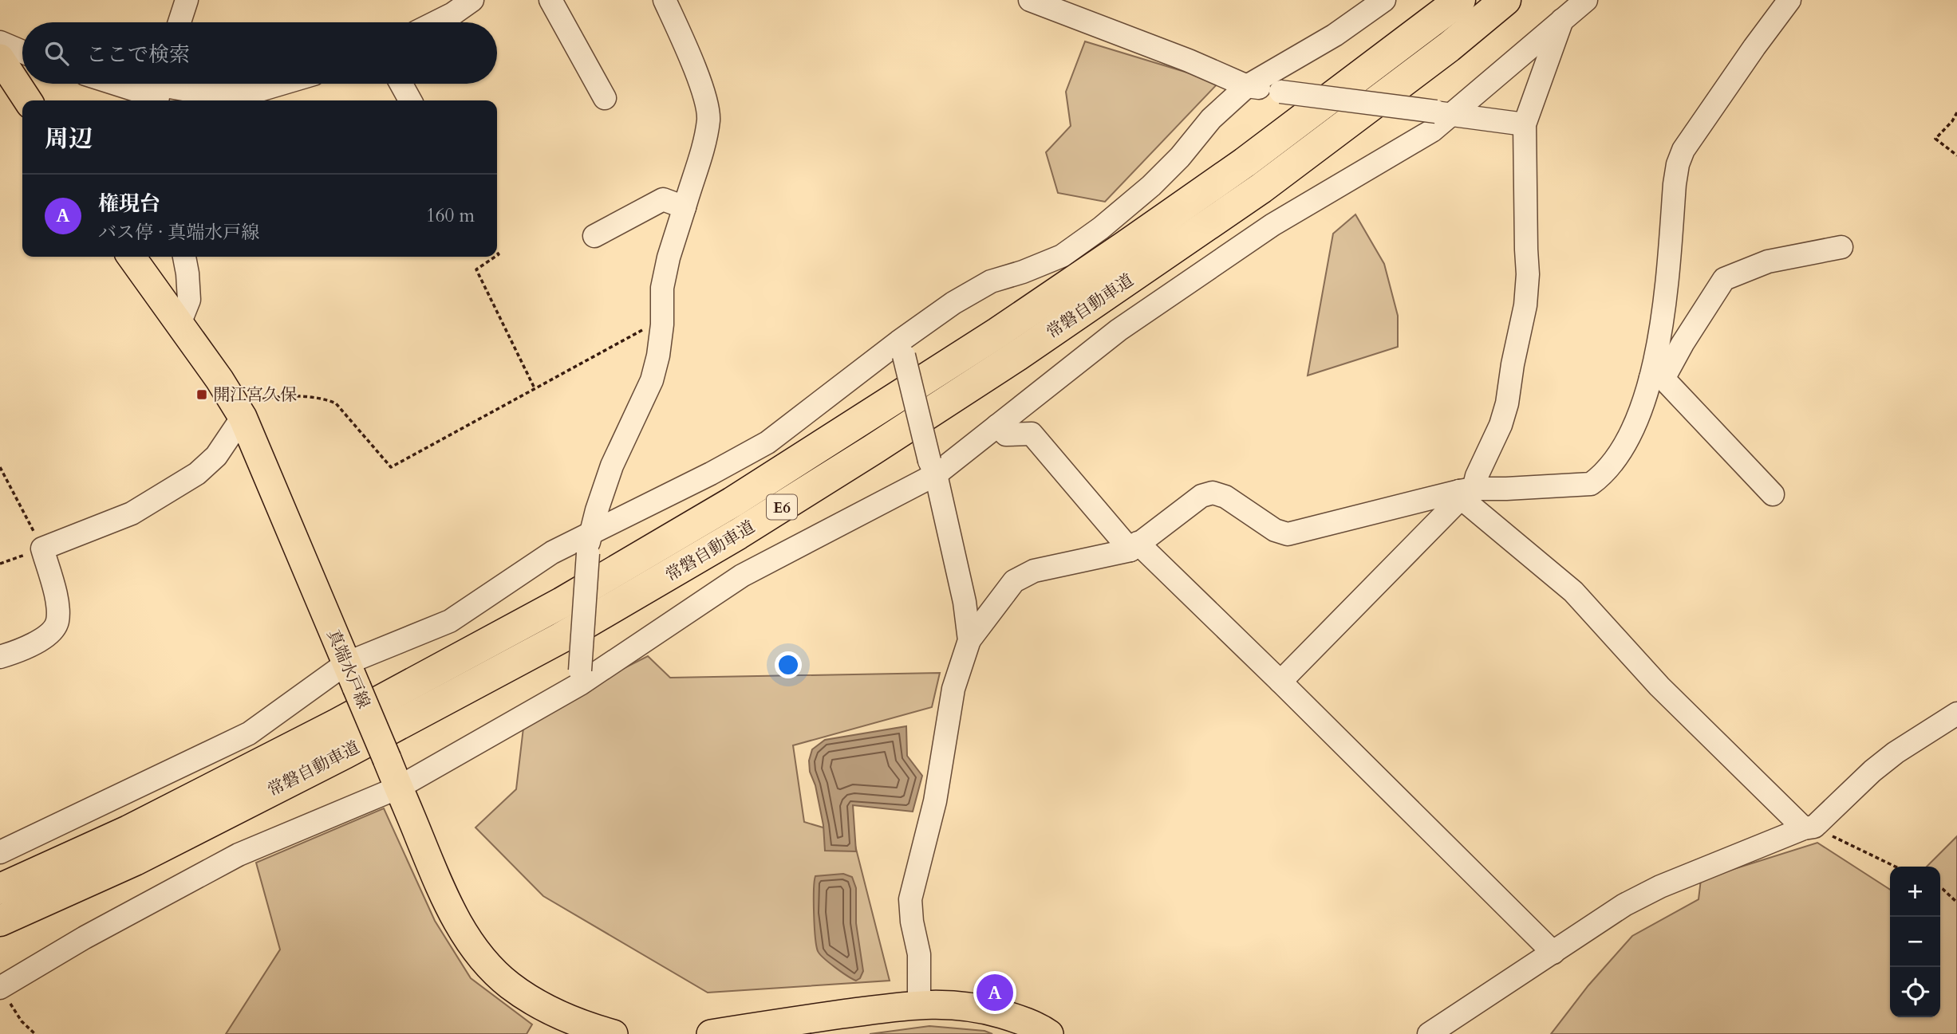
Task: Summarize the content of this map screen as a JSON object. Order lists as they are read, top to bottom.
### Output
{
  "streets": {
    "highway": ["常磐自動車道", "E6"],
    "main road": ["真端水戸線"]
  },
  "places": {
    "transit": ["開江宮久保"]
  },
  "page": {
    "search": "ここで検索",
    "heading": "周辺",
    "list": [
      {
        "mark": "A",
        "name": "権現台",
        "note": "バス停 · 真端水戸線",
        "value": "160 m"
      }
    ],
    "map_buttons": ["+", "−"],
    "pins": "A"
  }
}
